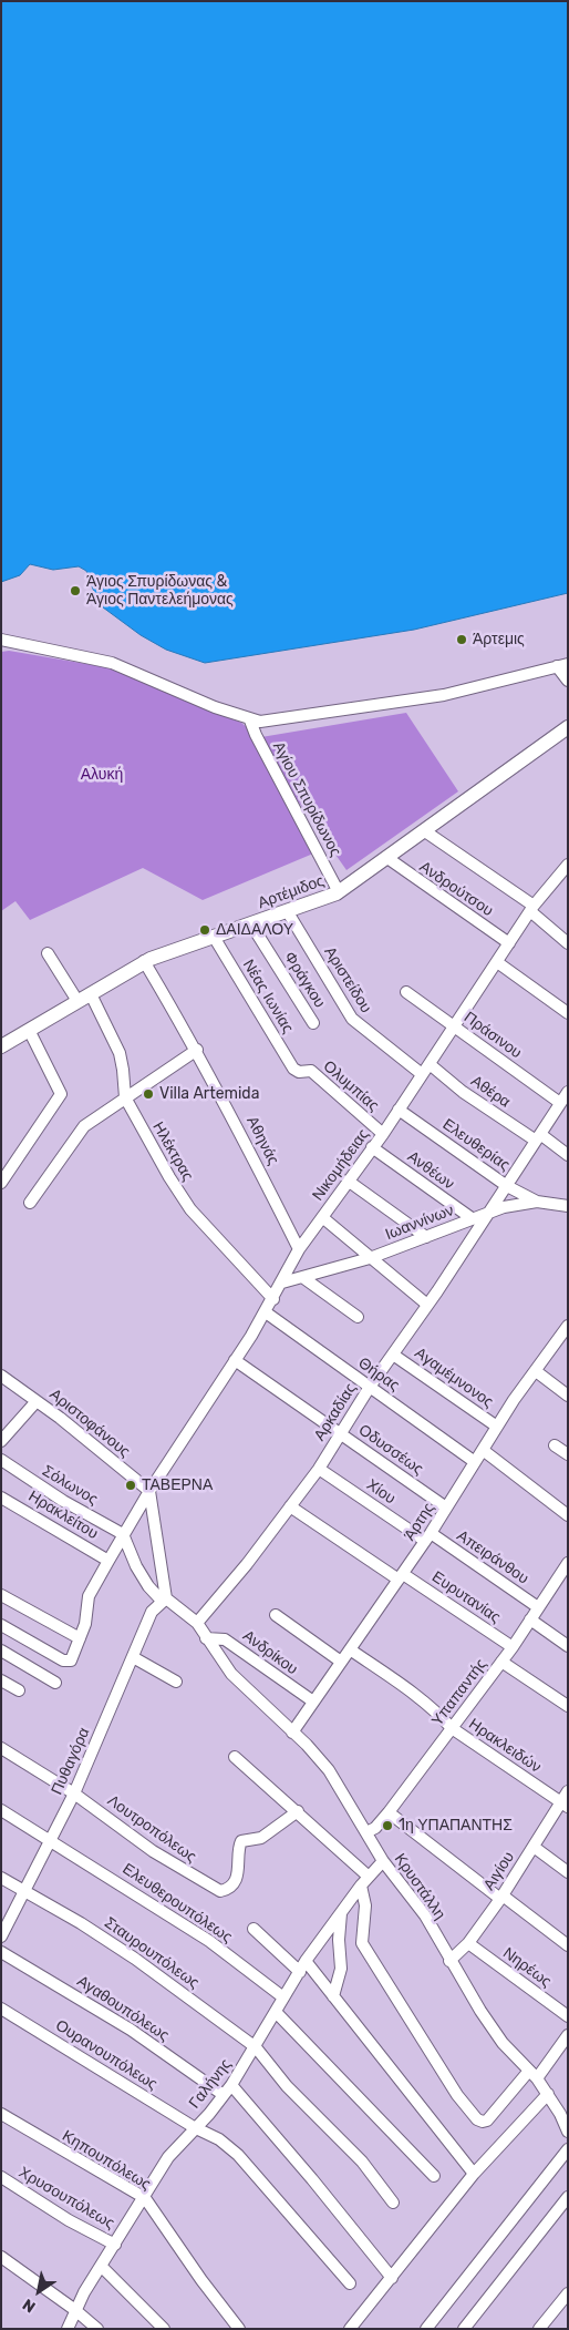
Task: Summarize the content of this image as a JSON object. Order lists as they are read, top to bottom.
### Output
{
  "streets": {
    "main road": ["Αρτέμιδος"],
    "street": [
      "Αγίου Σπυρίδωνος",
      "Ανδρούτσου",
      "Φράγκου",
      "Αριστείδου",
      "Νέας Ιωνίας",
      "Πράσινου",
      "Ολυμπίας",
      "Αθέρα",
      "Αθηνάς",
      "Ελευθερίας",
      "Ηλέκτρας",
      "Νικομήδειας",
      "Ανθέων",
      "Ιωαννίνων",
      "Θήρας",
      "Αγαμέμνονος",
      "Αρκαδίας",
      "Αριστοφάνους",
      "Οδυσσέως",
      "Σόλωνος",
      "Χίου",
      "Ηρακλείτου",
      "Άρτης",
      "Απειράνθου",
      "Ευρυτανίας",
      "Ανδρίκου",
      "Υπαπαντής",
      "Ηρακλειδών",
      "Πυθαγόρα",
      "Λουτροπόλεως",
      "Αιγίου",
      "Κρυστάλλη",
      "Ελευθερουπόλεως",
      "Σταυρουπόλεως",
      "Νηρέως",
      "Αγαθουπόλεως",
      "Ουρανουπόλεως",
      "Γαλήνης",
      "Κηπουπόλεως",
      "Χρυσουπόλεως"
    ]
  },
  "crossings": [
    ["Αγίου Σπυρίδωνος", "Αρτέμιδος"],
    ["Ανδρούτσου", "Αρτέμιδος"],
    ["Ανδρούτσου", "Νικομήδειας"],
    ["Αρτέμιδος", "Φράγκου"],
    ["Αρτέμιδος", "Αριστείδου"],
    ["Αρτέμιδος", "Νέας Ιωνίας"],
    ["Αρτέμιδος", "Αθηνάς"],
    ["Αρτέμιδος", "Ηλέκτρας"],
    ["Αριστείδου", "Νικομήδειας"],
    ["Νέας Ιωνίας", "Ολυμπίας"],
    ["Πράσινου", "Νικομήδειας"],
    ["Ολυμπίας", "Νικομήδειας"],
    ["Αθέρα", "Νικομήδειας"],
    ["Αθηνάς", "Νικομήδειας"],
    ["Ελευθερίας", "Νικομήδειας"],
    ["Ελευθερίας", "Ιωαννίνων"],
    ["Ελευθερίας", "Αρκαδίας"],
    ["Ηλέκτρας", "Νικομήδειας"],
    ["Νικομήδειας", "Ανθέων"],
    ["Νικομήδειας", "Ιωαννίνων"],
    ["Νικομήδειας", "Θήρας"],
    ["Νικομήδειας", "Αριστοφάνους"],
    ["Νικομήδειας", "Οδυσσέως"],
    ["Νικομήδειας", "Σόλωνος"],
    ["Νικομήδειας", "Ηρακλείτου"],
    ["Νικομήδειας", "Κρυστάλλη"],
    ["Ανθέων", "Ιωαννίνων"],
    ["Ιωαννίνων", "Αρκαδίας"],
    ["Θήρας", "Αρκαδίας"],
    ["Θήρας", "Άρτης"],
    ["Αγαμέμνονος", "Αρκαδίας"],
    ["Αγαμέμνονος", "Άρτης"],
    ["Αρκαδίας", "Οδυσσέως"],
    ["Αρκαδίας", "Χίου"],
    ["Αρκαδίας", "Ευρυτανίας"],
    ["Αρκαδίας", "Κρυστάλλη"],
    ["Οδυσσέως", "Άρτης"],
    ["Σόλωνος", "Κρυστάλλη"],
    ["Χίου", "Άρτης"],
    ["Χίου", "Απειράνθου"],
    ["Άρτης", "Απειράνθου"],
    ["Άρτης", "Ευρυτανίας"],
    ["Άρτης", "Ανδρίκου"],
    ["Άρτης", "Ηρακλειδών"],
    ["Άρτης", "Κρυστάλλη"],
    ["Απειράνθου", "Υπαπαντής"],
    ["Ευρυτανίας", "Υπαπαντής"],
    ["Ανδρίκου", "Κρυστάλλη"],
    ["Υπαπαντής", "Ηρακλειδών"],
    ["Υπαπαντής", "Κρυστάλλη"],
    ["Ηρακλειδών", "Αιγίου"],
    ["Πυθαγόρα", "Λουτροπόλεως"],
    ["Πυθαγόρα", "Κρυστάλλη"],
    ["Πυθαγόρα", "Ελευθερουπόλεως"],
    ["Πυθαγόρα", "Σταυρουπόλεως"],
    ["Αιγίου", "Κρυστάλλη"],
    ["Αιγίου", "Νηρέως"],
    ["Κρυστάλλη", "Γαλήνης"],
    ["Ελευθερουπόλεως", "Γαλήνης"],
    ["Σταυρουπόλεως", "Γαλήνης"],
    ["Αγαθουπόλεως", "Γαλήνης"],
    ["Ουρανουπόλεως", "Γαλήνης"],
    ["Γαλήνης", "Κηπουπόλεως"],
    ["Γαλήνης", "Χρυσουπόλεως"]
  ],
  "parks": ["Αλυκή"],
  "places": [
    "Άγιος Σπυρίδωνας & Άγιος Παντελεήμονας",
    "Άρτεμις",
    "ΔΑΙΔΑΛΟΥ",
    "Villa Artemida",
    "ΤΑΒΕΡΝΑ",
    "1η ΥΠΑΠΑΝΤΗΣ"
  ],
  "north": "bottom left"
}
